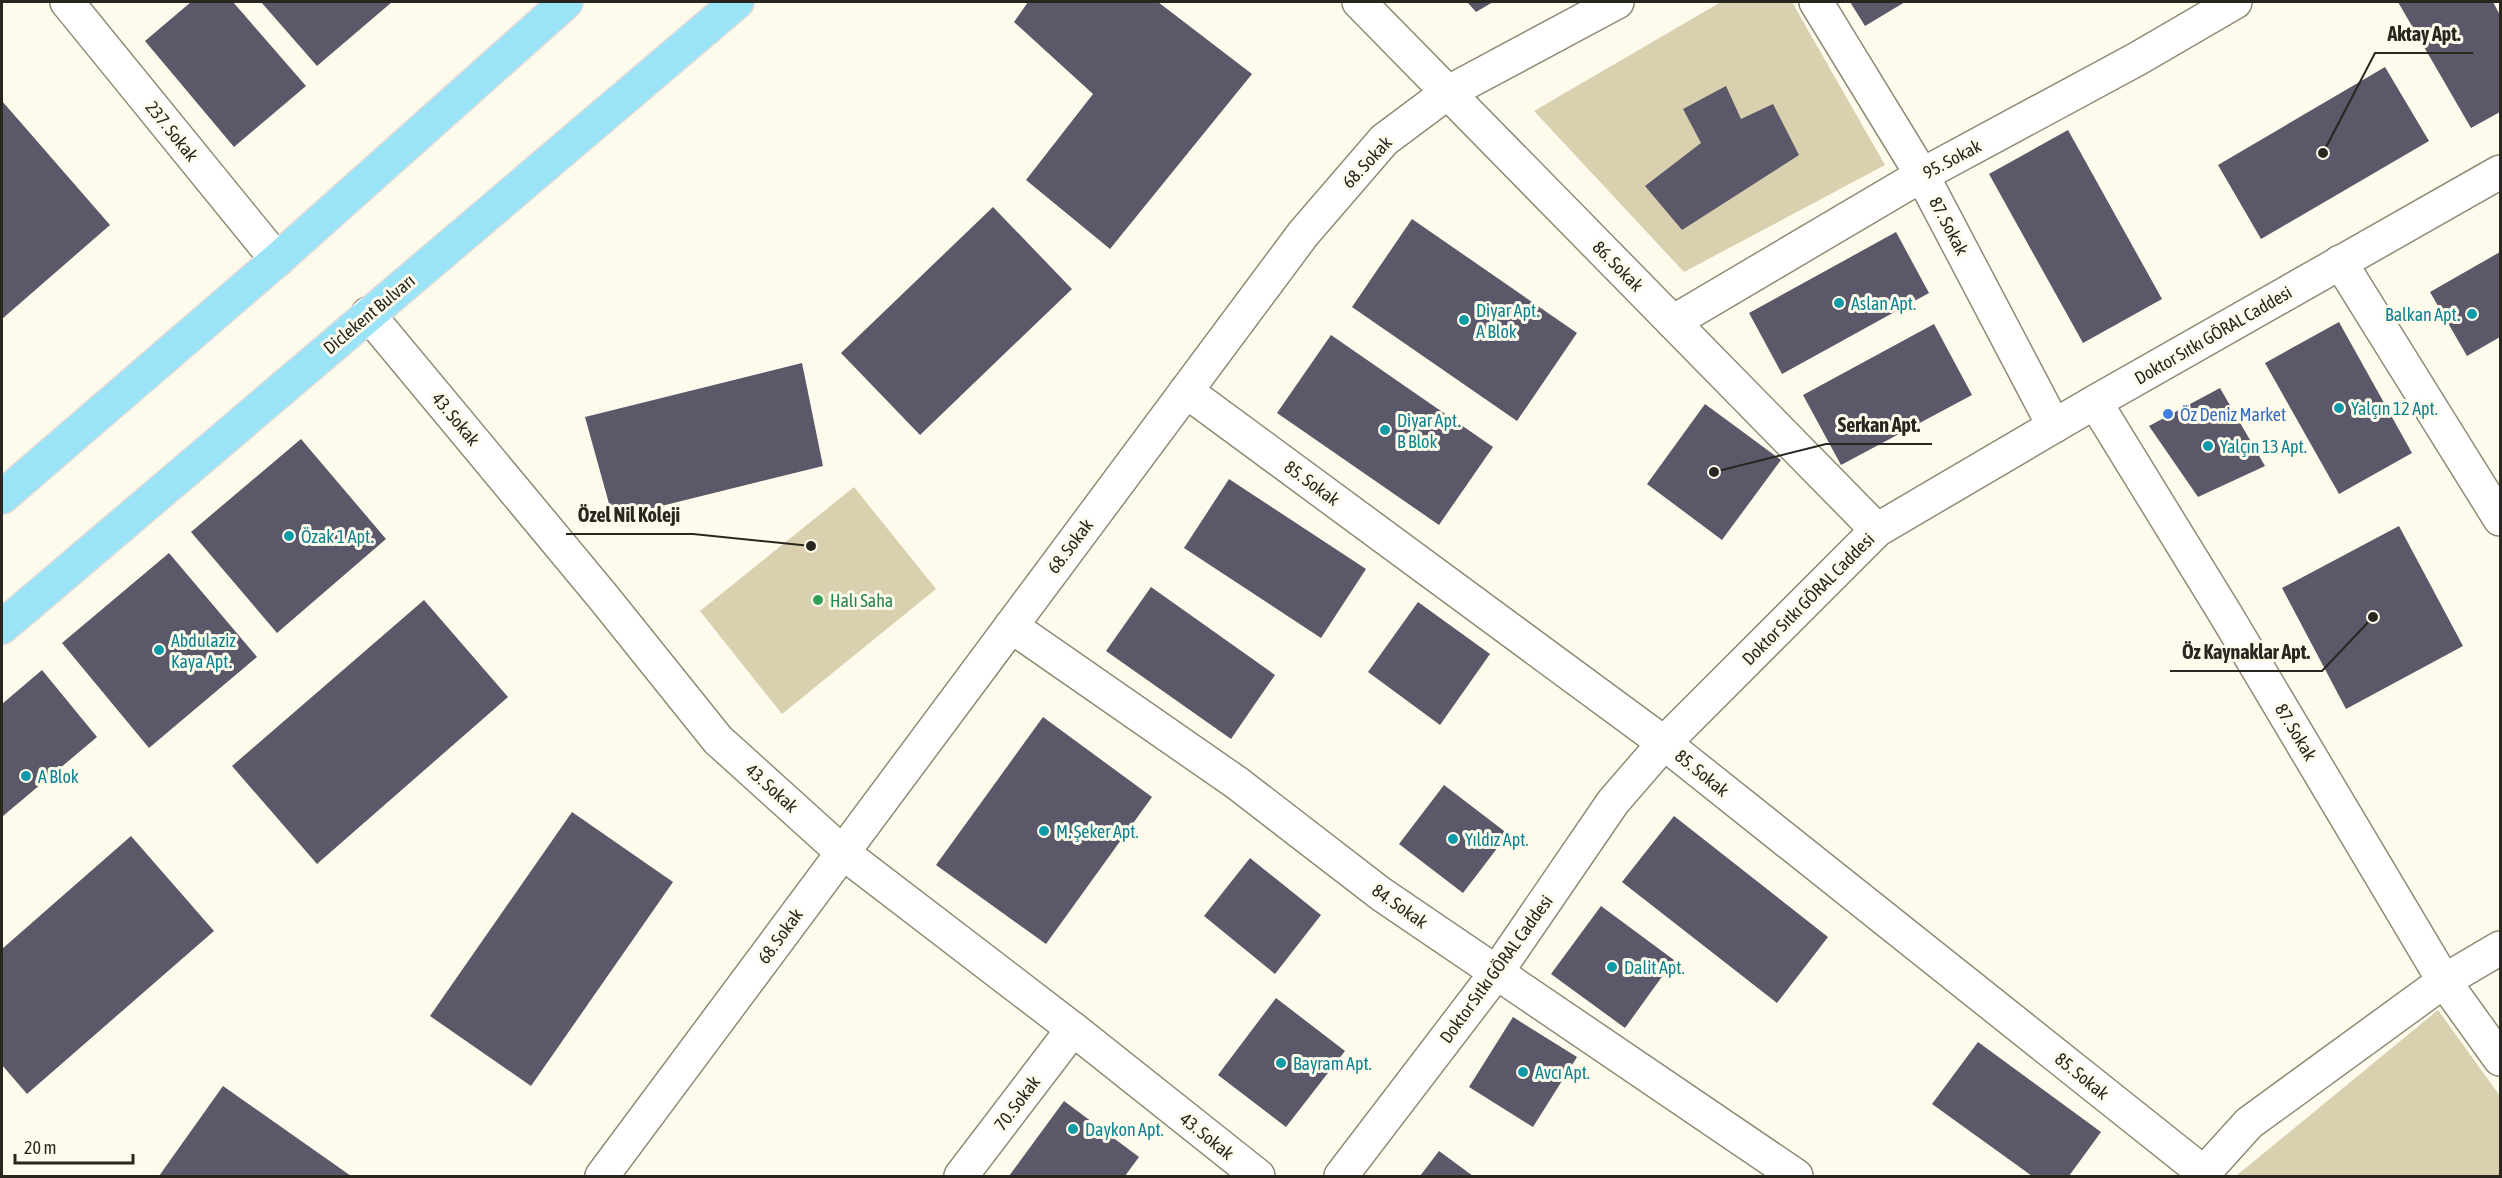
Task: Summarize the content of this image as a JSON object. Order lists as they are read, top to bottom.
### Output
{
  "streets": {
    "main road": ["Diclekent Bulvarı"],
    "street": [
      "237. Sokak",
      "95. Sokak",
      "68. Sokak",
      "87. Sokak",
      "86. Sokak",
      "Doktor Sıtkı GÖRAL Caddesi",
      "43. Sokak",
      "85. Sokak",
      "84. Sokak",
      "70. Sokak"
    ]
  },
  "crossings": [
    ["95. Sokak", "87. Sokak"],
    ["95. Sokak", "86. Sokak"],
    ["68. Sokak", "86. Sokak"],
    ["68. Sokak", "43. Sokak"],
    ["68. Sokak", "85. Sokak"],
    ["68. Sokak", "84. Sokak"],
    ["87. Sokak", "Doktor Sıtkı GÖRAL Caddesi"],
    ["86. Sokak", "Doktor Sıtkı GÖRAL Caddesi"],
    ["Diclekent Bulvarı", "43. Sokak"],
    ["Doktor Sıtkı GÖRAL Caddesi", "85. Sokak"],
    ["Doktor Sıtkı GÖRAL Caddesi", "84. Sokak"],
    ["43. Sokak", "70. Sokak"]
  ],
  "places": [
    "Aktay Apt.",
    "Aslan Apt.",
    "Balkan Apt.",
    "Diyar Apt. A Blok",
    "Yalçın 12 Apt.",
    "Öz Deniz Market",
    "Diyar Apt. B Blok",
    "Yalçın 13 Apt.",
    "Serkan Apt.",
    "Özak 1 Apt.",
    "Özel Nil Koleji",
    "Halı Saha",
    "Öz Kaynaklar Apt.",
    "Abdulaziz Kaya Apt.",
    "A Blok",
    "M. Şeker Apt.",
    "Yıldız Apt.",
    "Dalit Apt.",
    "Bayram Apt.",
    "Avcı Apt.",
    "Daykon Apt."
  ],
  "scale_bar": "20 m"
}
